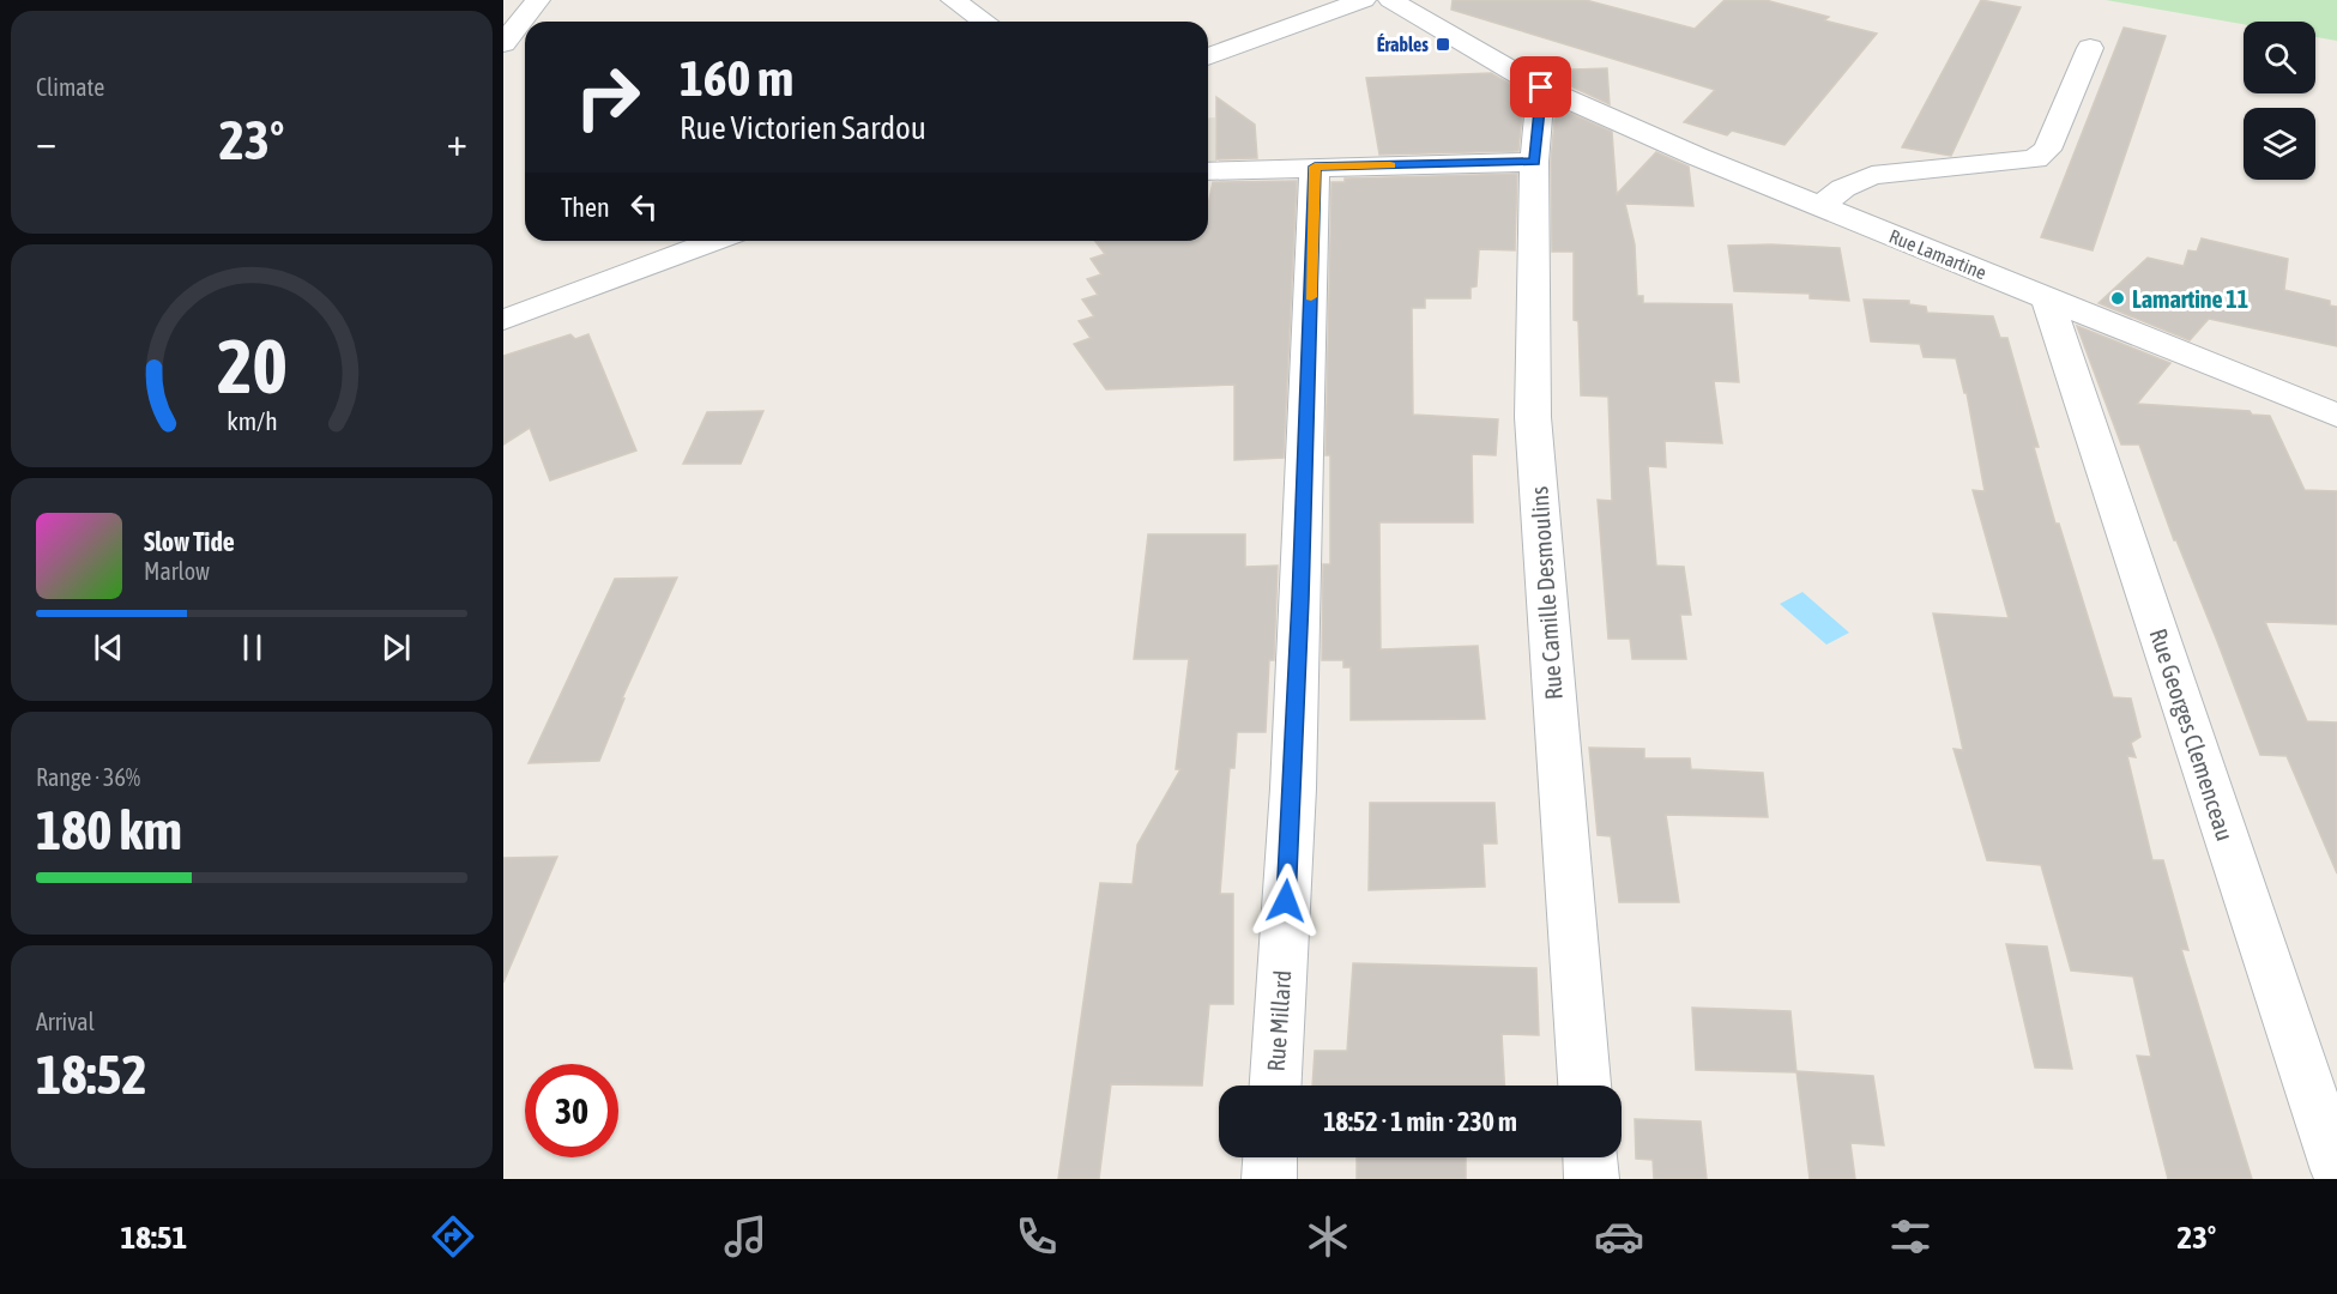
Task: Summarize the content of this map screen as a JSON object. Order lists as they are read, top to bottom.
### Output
{
  "streets": {
    "street": [
      "Rue Lamartine",
      "Rue Camille Desmoulins",
      "Rue Georges Clemenceau",
      "Rue Millard"
    ]
  },
  "crossings": [
    ["Rue Lamartine", "Rue Camille Desmoulins"],
    ["Rue Lamartine", "Rue Georges Clemenceau"]
  ],
  "places": {
    "transit": ["Érables"],
    "other": ["Lamartine 11"]
  },
  "page": {
    "tile": [
      "Climate",
      ["Range · 36%", "180 km"],
      ["Arrival", "18:52"]
    ],
    "turn": ["160 m", "Rue Victorien Sardou"],
    "heat": ["−", "23°", "+"],
    "then": "Then",
    "song": ["Slow Tide", "Marlow"],
    "limit": "30",
    "trip": "18:52 · 1 min · 230 m",
    "tabs": ["18:51", "23°"],
    "gauge": ["20", "km/h"]
  }
}
